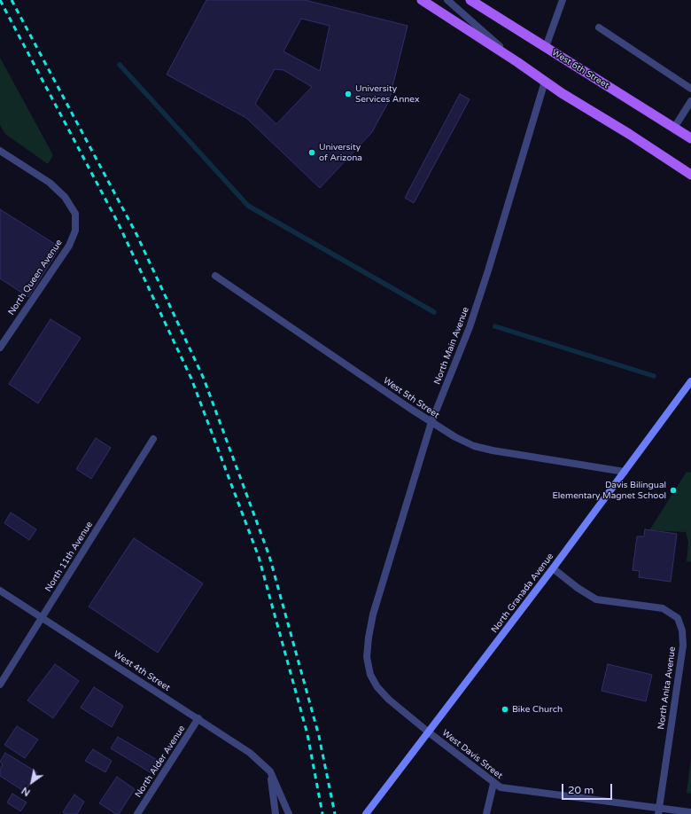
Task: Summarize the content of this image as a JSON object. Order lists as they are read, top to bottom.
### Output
{
  "streets": {
    "main road": ["West 6th Street", "North Granada Avenue"],
    "street": [
      "North Queen Avenue",
      "North Main Avenue",
      "West 5th Street",
      "North 11th Avenue",
      "West 4th Street",
      "North Anita Avenue",
      "West Davis Street",
      "North Alder Avenue"
    ]
  },
  "crossings": [
    ["North Main Avenue", "West 5th Street"],
    ["North Main Avenue", "West Davis Street"],
    ["West 5th Street", "North Granada Avenue"],
    ["North 11th Avenue", "West 4th Street"],
    ["North Granada Avenue", "North Anita Avenue"],
    ["North Granada Avenue", "West Davis Street"],
    ["West 4th Street", "North Alder Avenue"],
    ["North Anita Avenue", "West Davis Street"]
  ],
  "places": [
    "University Services Annex",
    "University of Arizona",
    "Davis Bilingual Elementary Magnet School",
    "Bike Church"
  ],
  "scale_bar": "20 m",
  "north": "bottom left"
}
